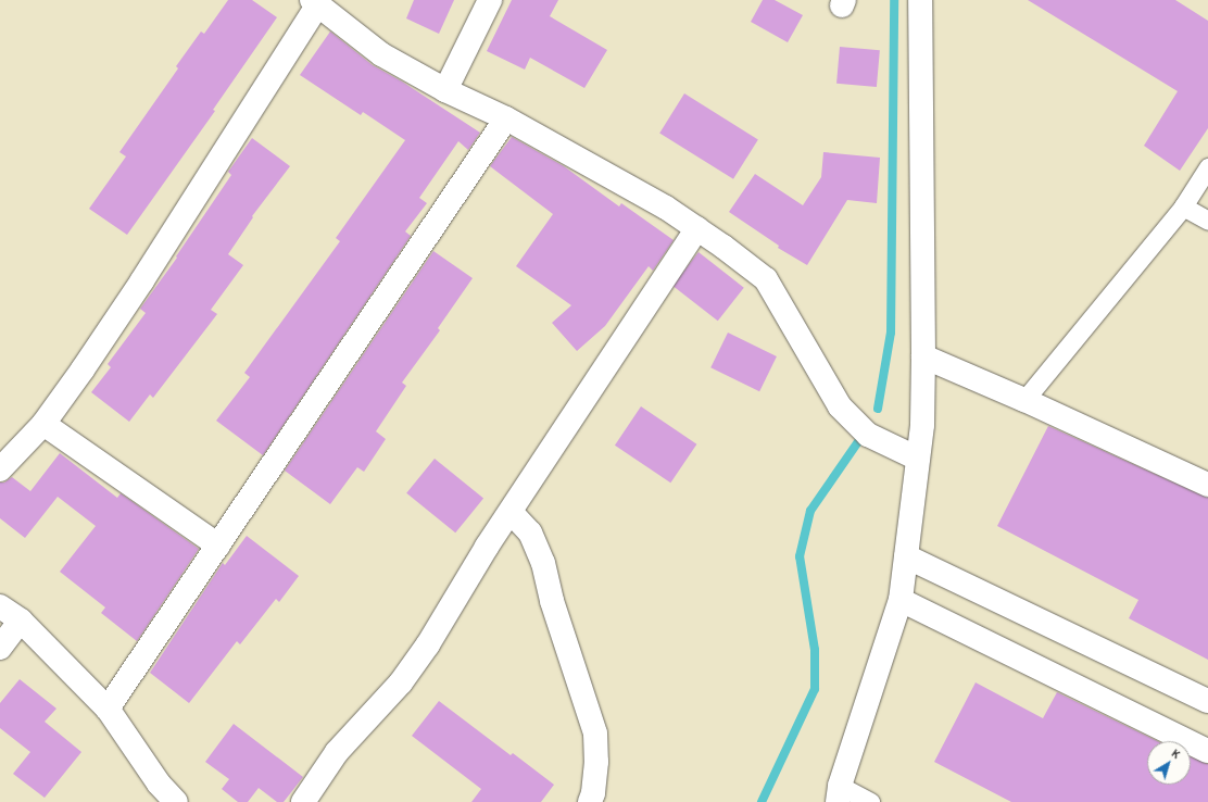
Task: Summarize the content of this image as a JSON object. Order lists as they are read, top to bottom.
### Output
{
  "north": "top right"
}
